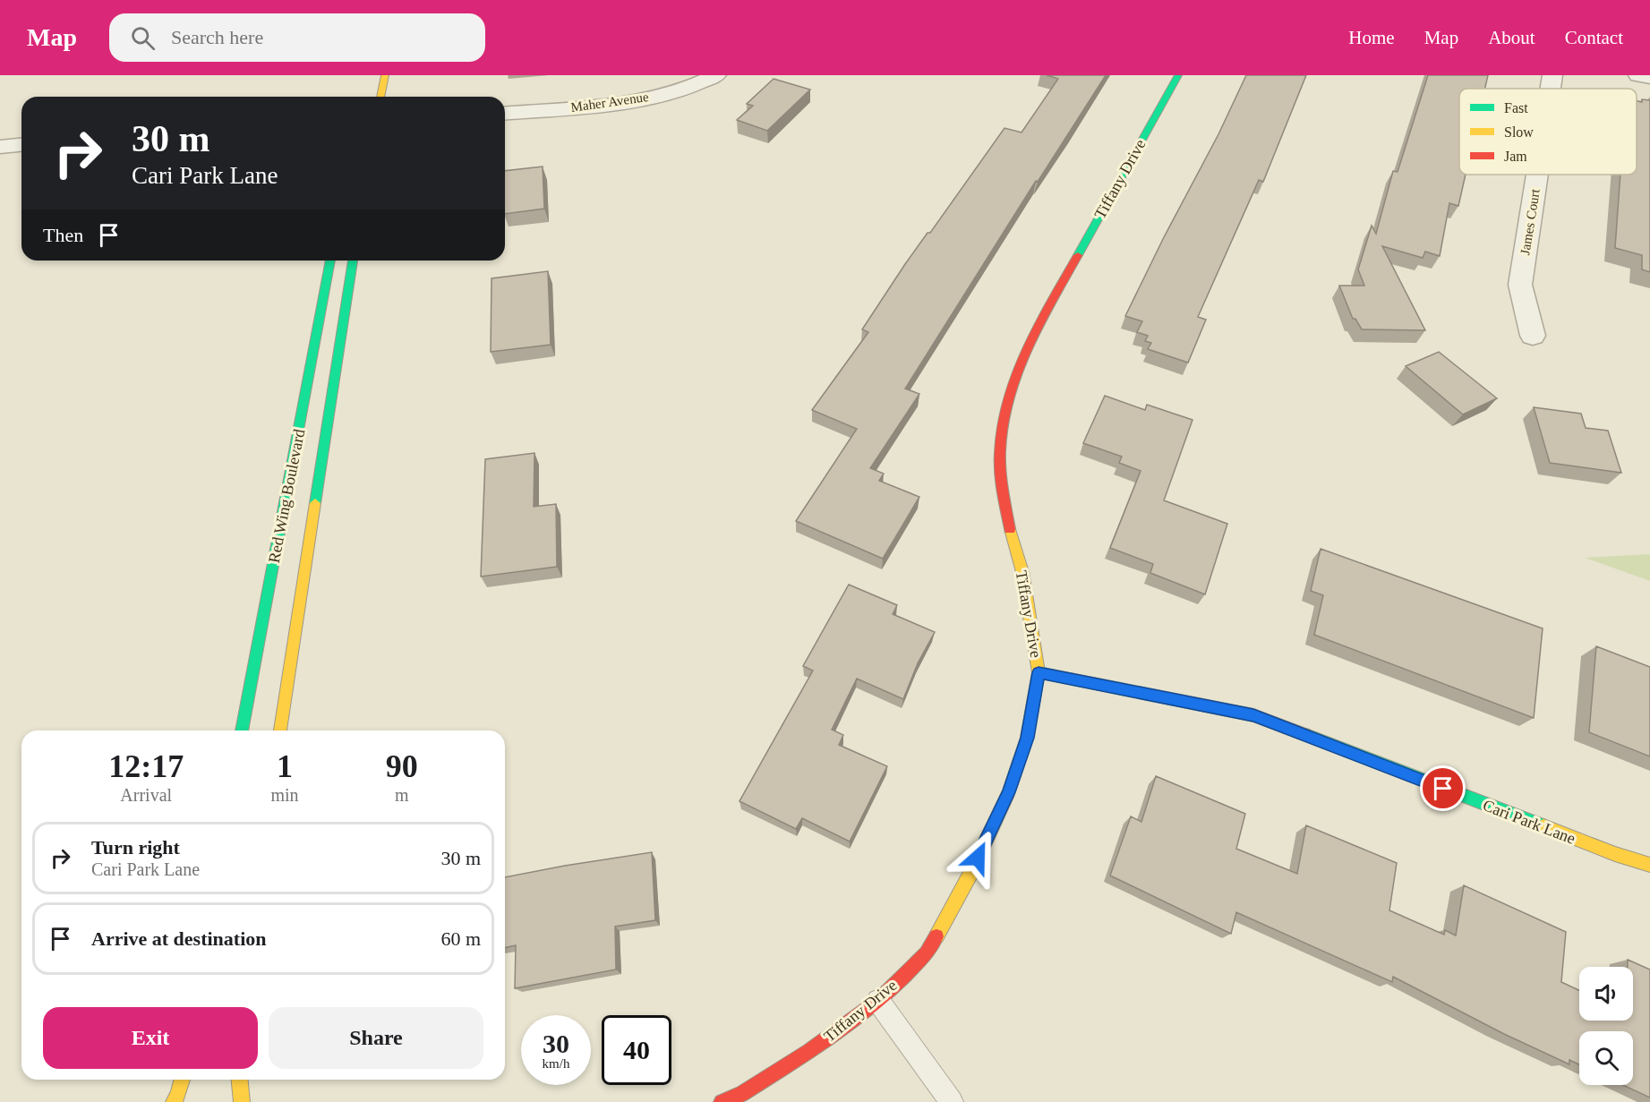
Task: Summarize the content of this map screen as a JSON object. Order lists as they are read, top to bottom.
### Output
{
  "streets": {
    "street": [
      "Maher Avenue",
      "Tiffany Drive",
      "James Court",
      "Red Wing Boulevard",
      "Cari Park Lane"
    ]
  },
  "crossings": [
    ["Tiffany Drive", "Cari Park Lane"]
  ],
  "legend": ["Fast", "Slow", "Jam"],
  "page": {
    "header": "Map",
    "search": "Search here",
    "nav": [
      "Home",
      "Map",
      "About",
      "Contact"
    ],
    "turn": ["30 m", "Cari Park Lane"],
    "then": "Then",
    "eta": [
      "12:17",
      "Arrival",
      "1",
      "min",
      "90",
      "m"
    ],
    "list": [
      {
        "name": "Turn right",
        "note": "Cari Park Lane",
        "value": "30 m"
      },
      {
        "name": "Arrive at destination",
        "value": "60 m"
      }
    ],
    "buttons": ["Exit", "Share"],
    "speed": "30 km/h",
    "limit": "40"
  }
}
